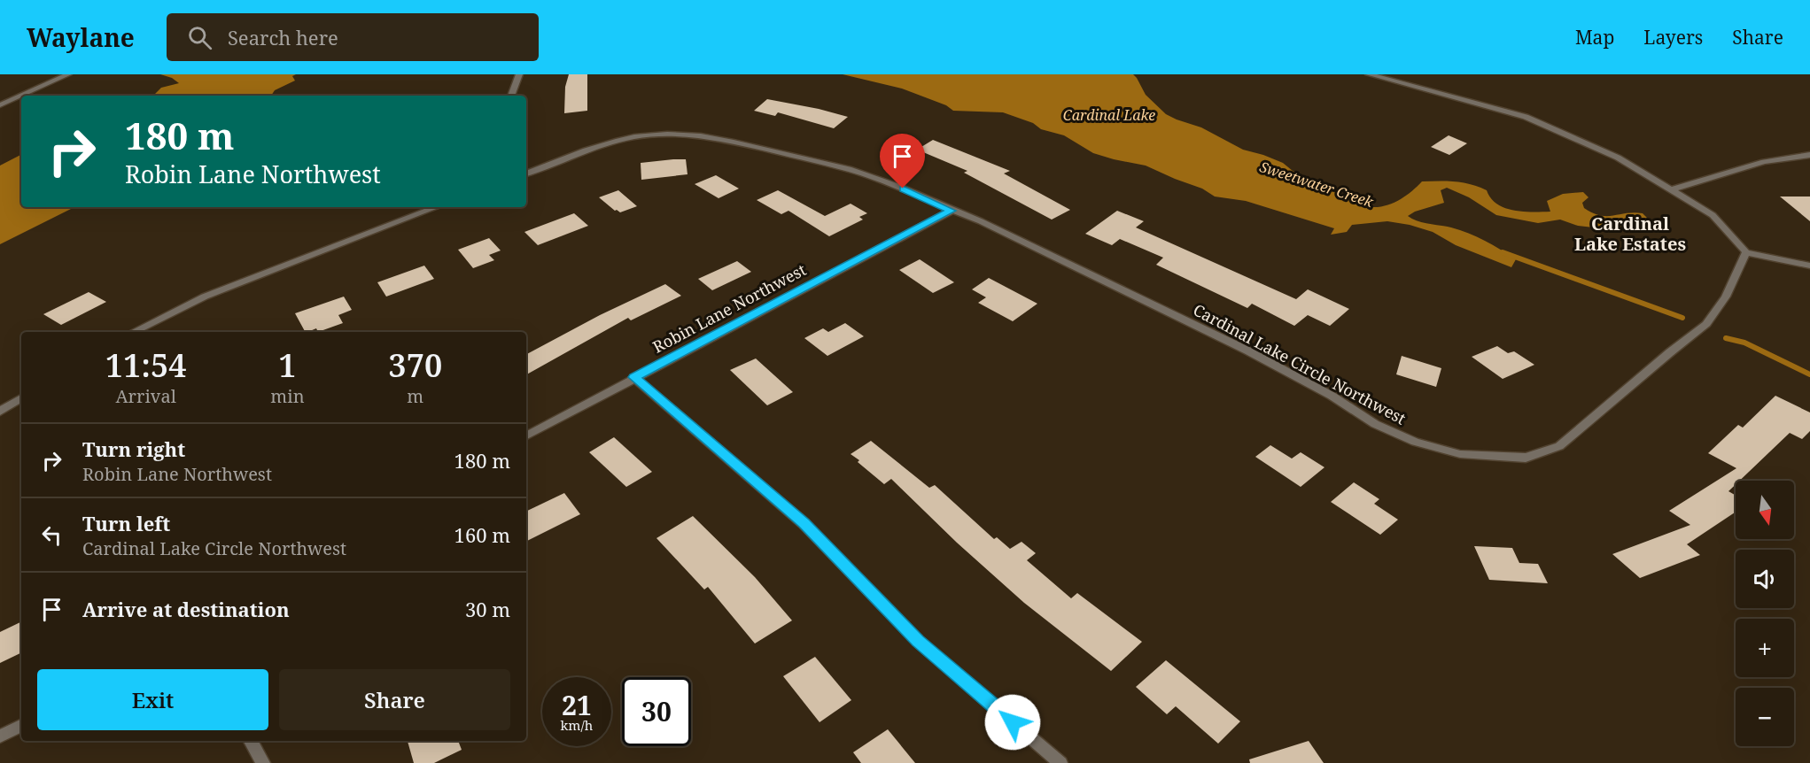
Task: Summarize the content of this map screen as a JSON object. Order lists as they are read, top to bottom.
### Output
{
  "streets": {
    "street": ["Robin Lane Northwest", "Cardinal Lake Circle Northwest"]
  },
  "crossings": [
    ["Robin Lane Northwest", "Cardinal Lake Circle Northwest"]
  ],
  "districts": ["Cardinal Lake Estates"],
  "water": ["Cardinal Lake", "Sweetwater Creek"],
  "north": "bottom",
  "page": {
    "header": "Waylane",
    "search": "Search here",
    "nav": ["Map", "Layers", "Share"],
    "turn": ["180 m", "Robin Lane Northwest"],
    "eta": [
      "11:54",
      "Arrival",
      "1",
      "min",
      "370",
      "m"
    ],
    "list": [
      {
        "name": "Turn right",
        "note": "Robin Lane Northwest",
        "value": "180 m"
      },
      {
        "name": "Turn left",
        "note": "Cardinal Lake Circle Northwest",
        "value": "160 m"
      },
      {
        "name": "Arrive at destination",
        "value": "30 m"
      }
    ],
    "map_buttons": ["+", "−"],
    "buttons": ["Exit", "Share"],
    "speed": "21 km/h",
    "limit": "30"
  }
}
